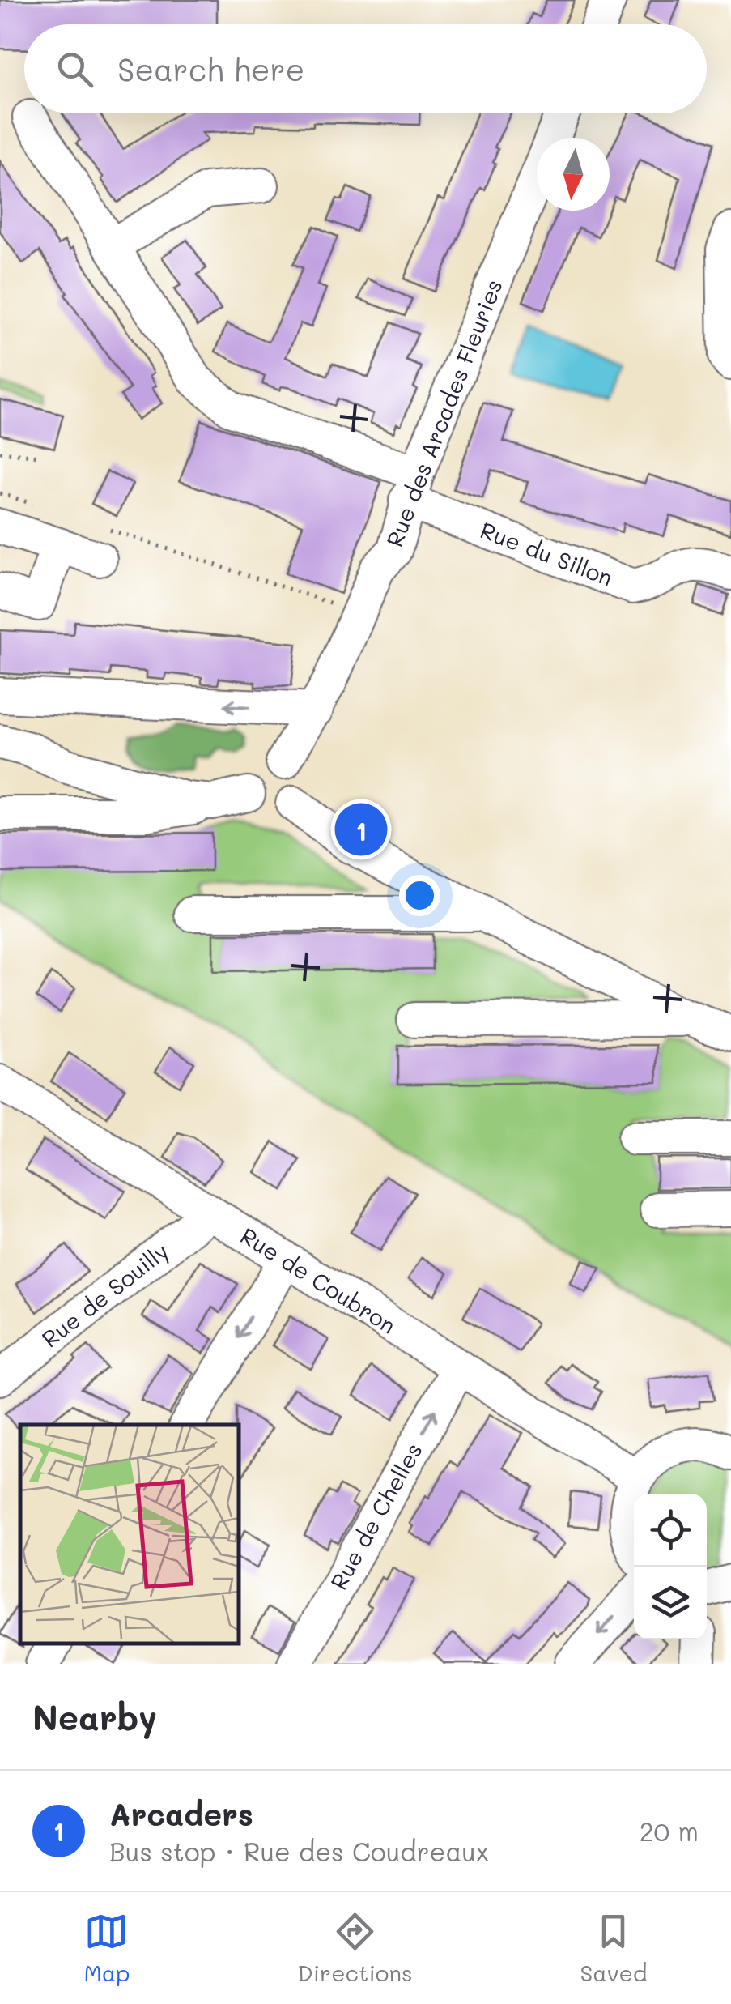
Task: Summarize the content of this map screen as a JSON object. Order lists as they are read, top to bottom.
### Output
{
  "streets": {
    "street": [
      "Rue des Arcades Fleuries",
      "Rue du Sillon",
      "Rue de Coubron",
      "Rue de Souilly",
      "Rue de Chelles"
    ]
  },
  "crossings": [
    ["Rue des Arcades Fleuries", "Rue du Sillon"],
    ["Rue de Coubron", "Rue de Souilly"],
    ["Rue de Coubron", "Rue de Chelles"]
  ],
  "north": "bottom",
  "page": {
    "search": "Search here",
    "pins": "1",
    "heading": "Nearby",
    "list": [
      {
        "mark": "1",
        "name": "Arcaders",
        "note": "Bus stop · Rue des Coudreaux",
        "value": "20 m"
      }
    ],
    "nav": ["Map", "Directions", "Saved"]
  }
}
